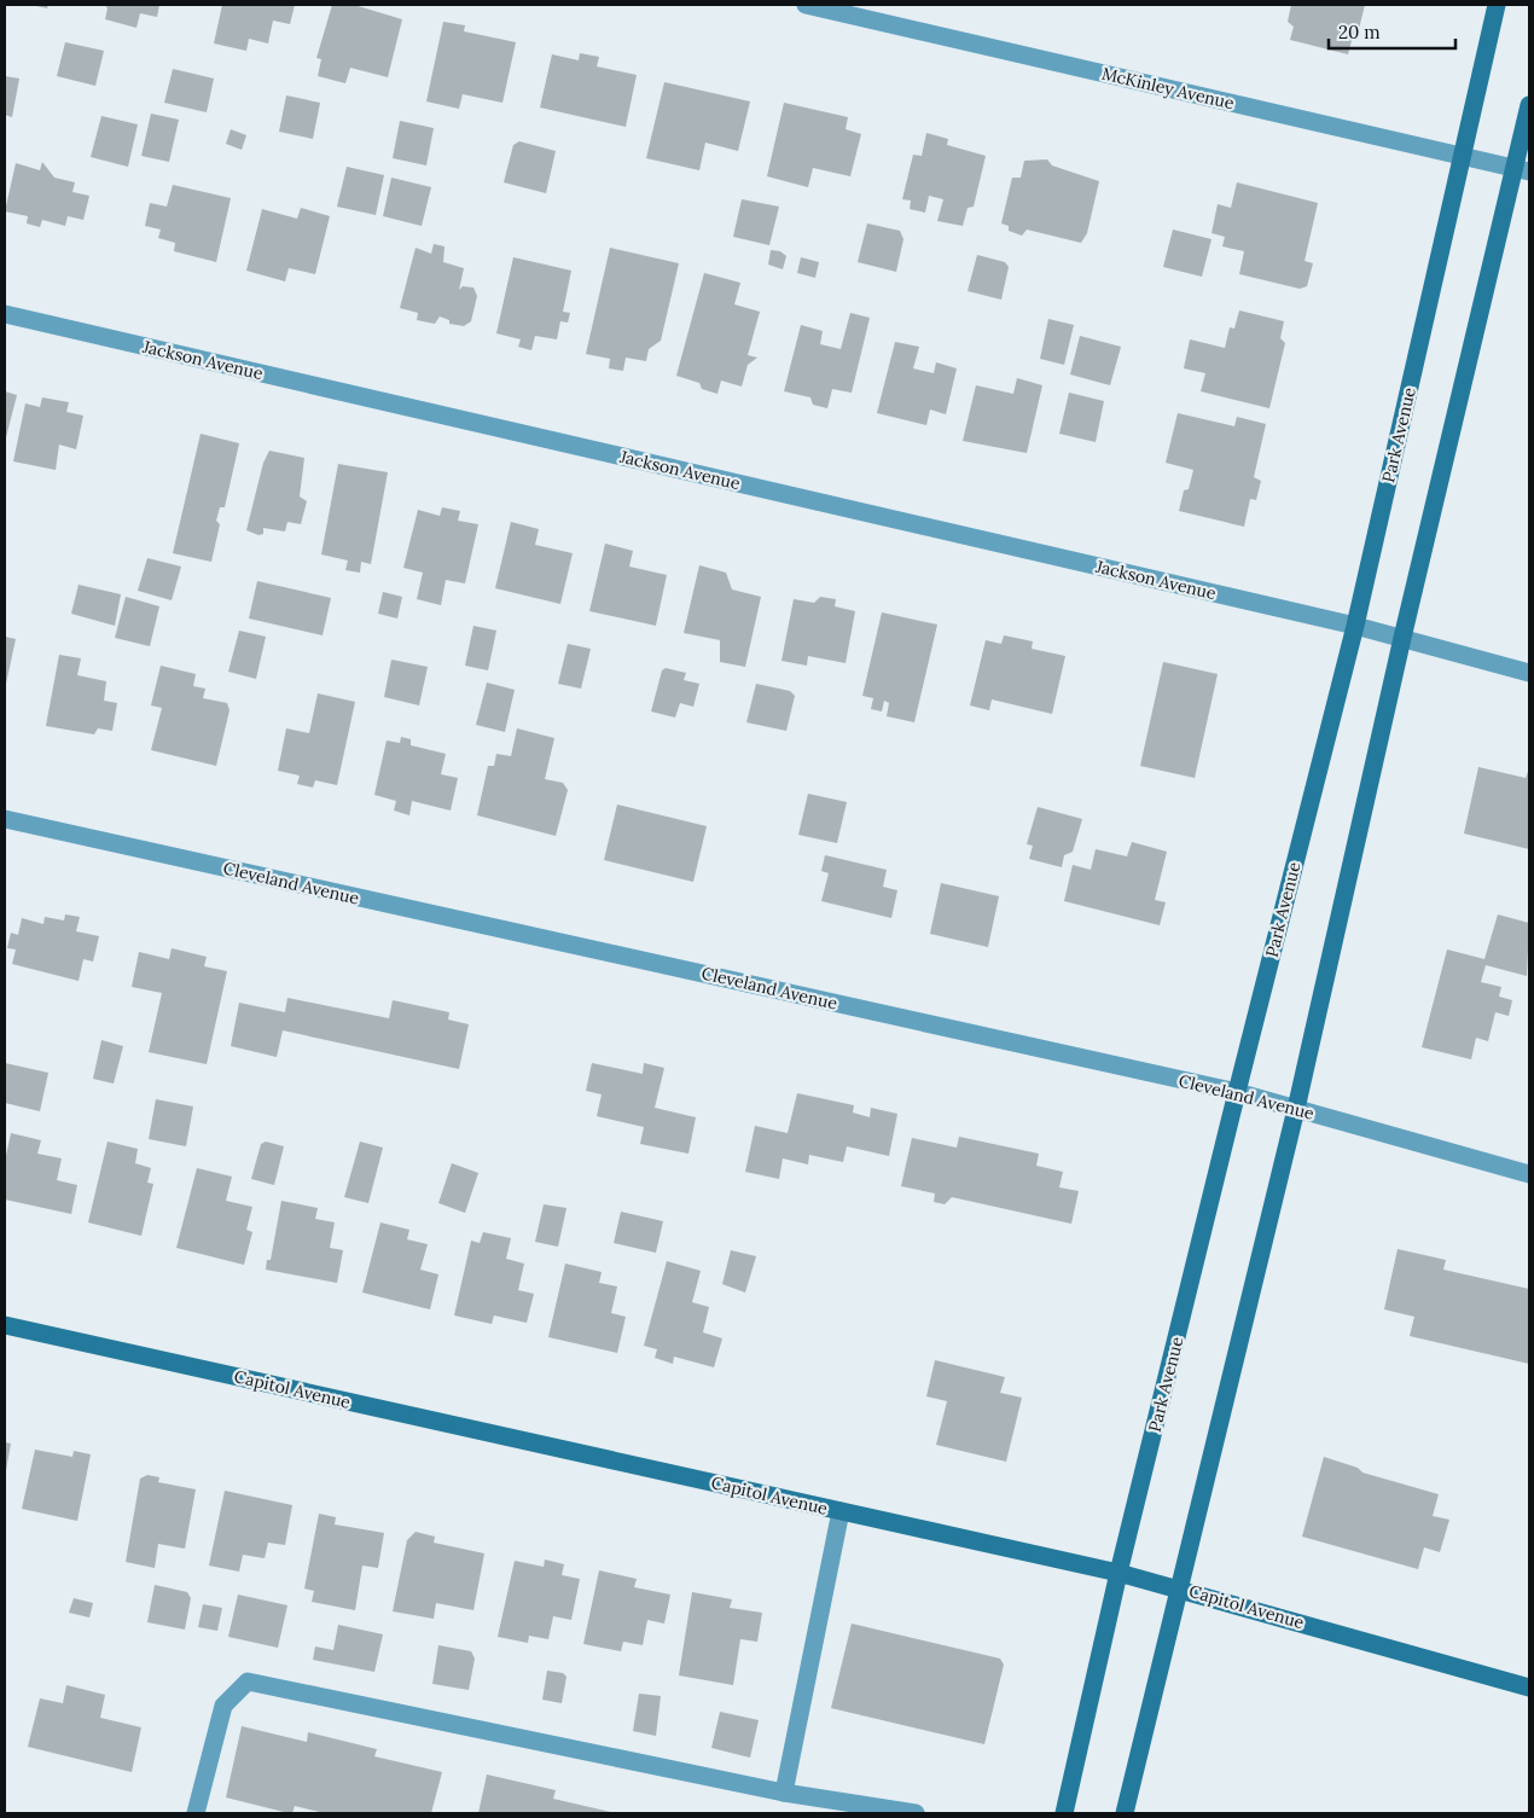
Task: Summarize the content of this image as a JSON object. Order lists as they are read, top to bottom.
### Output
{
  "streets": {
    "main road": ["Park Avenue", "Capitol Avenue"],
    "street": ["McKinley Avenue", "Jackson Avenue", "Cleveland Avenue"]
  },
  "crossings": [
    ["McKinley Avenue", "Park Avenue"],
    ["Jackson Avenue", "Park Avenue"],
    ["Park Avenue", "Cleveland Avenue"],
    ["Park Avenue", "Capitol Avenue"]
  ],
  "scale_bar": "20 m"
}
